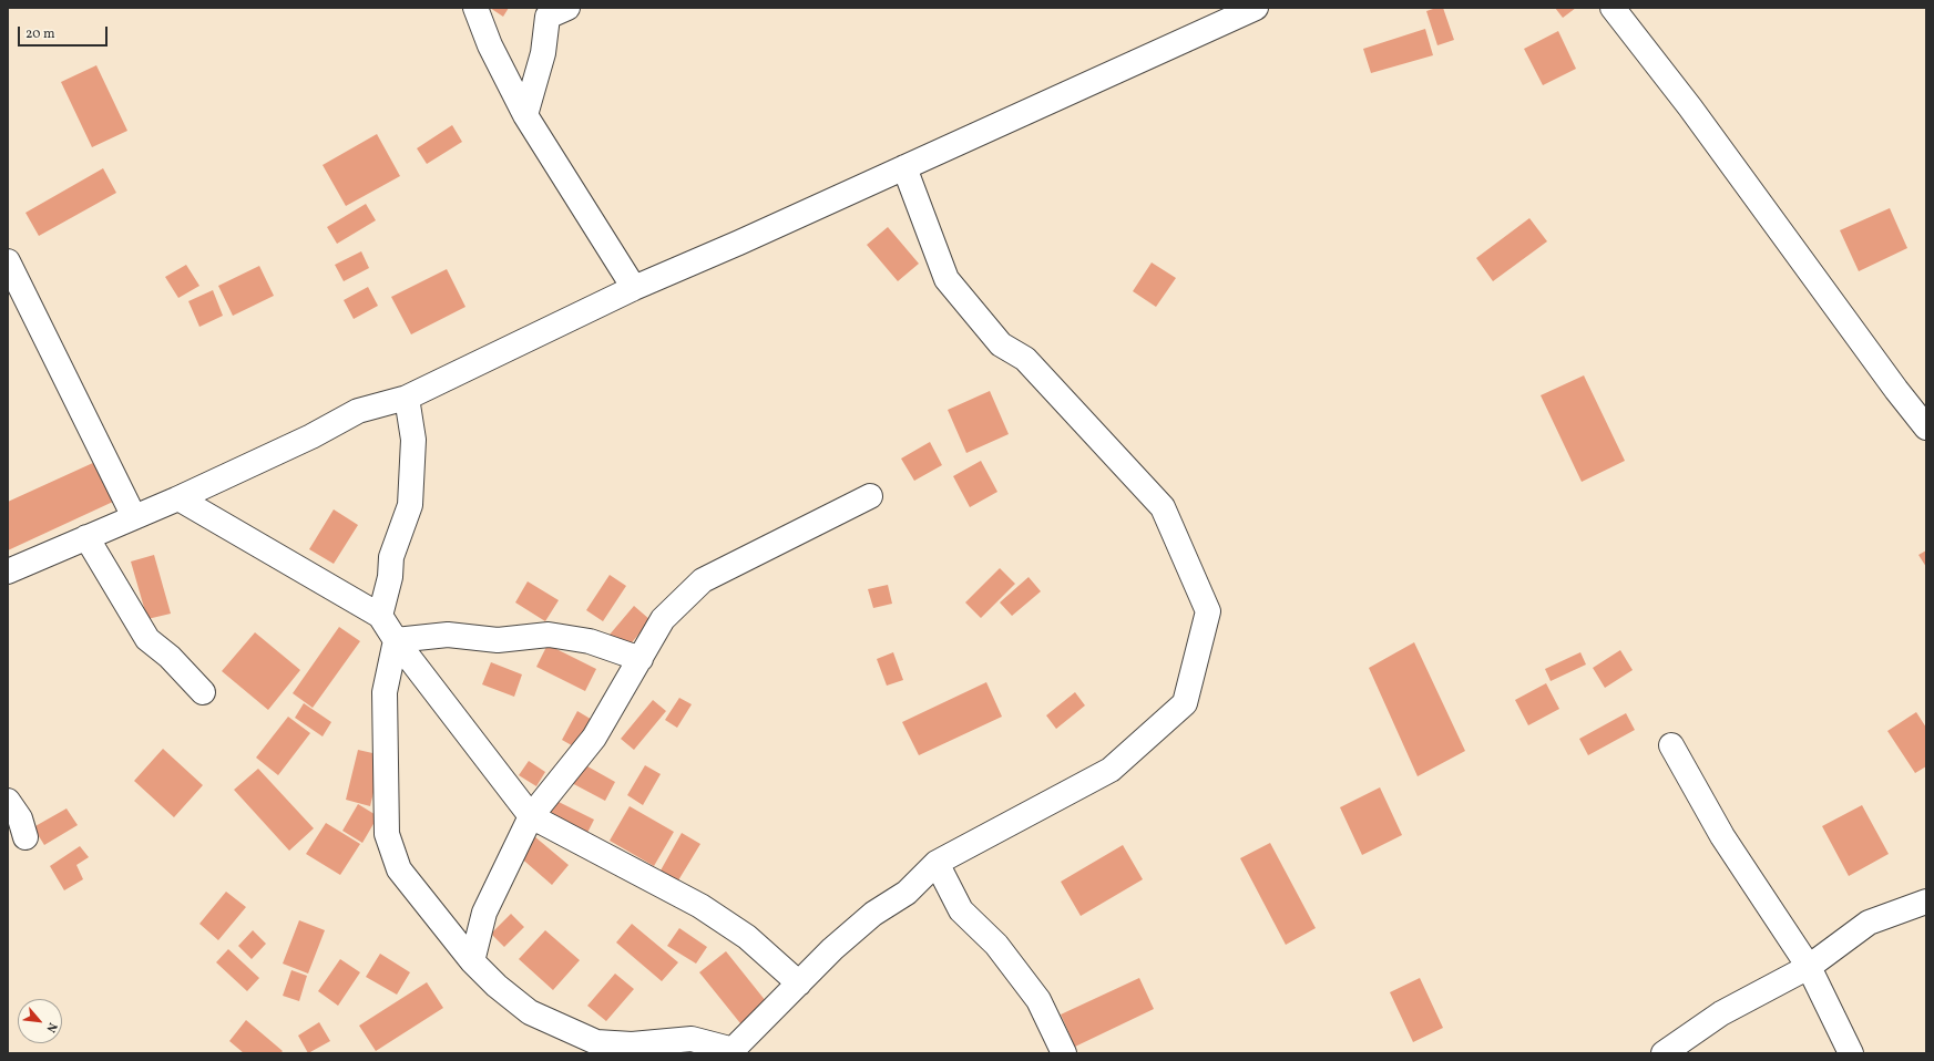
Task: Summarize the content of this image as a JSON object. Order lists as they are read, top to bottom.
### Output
{
  "scale_bar": "20 m",
  "north": "bottom right"
}
